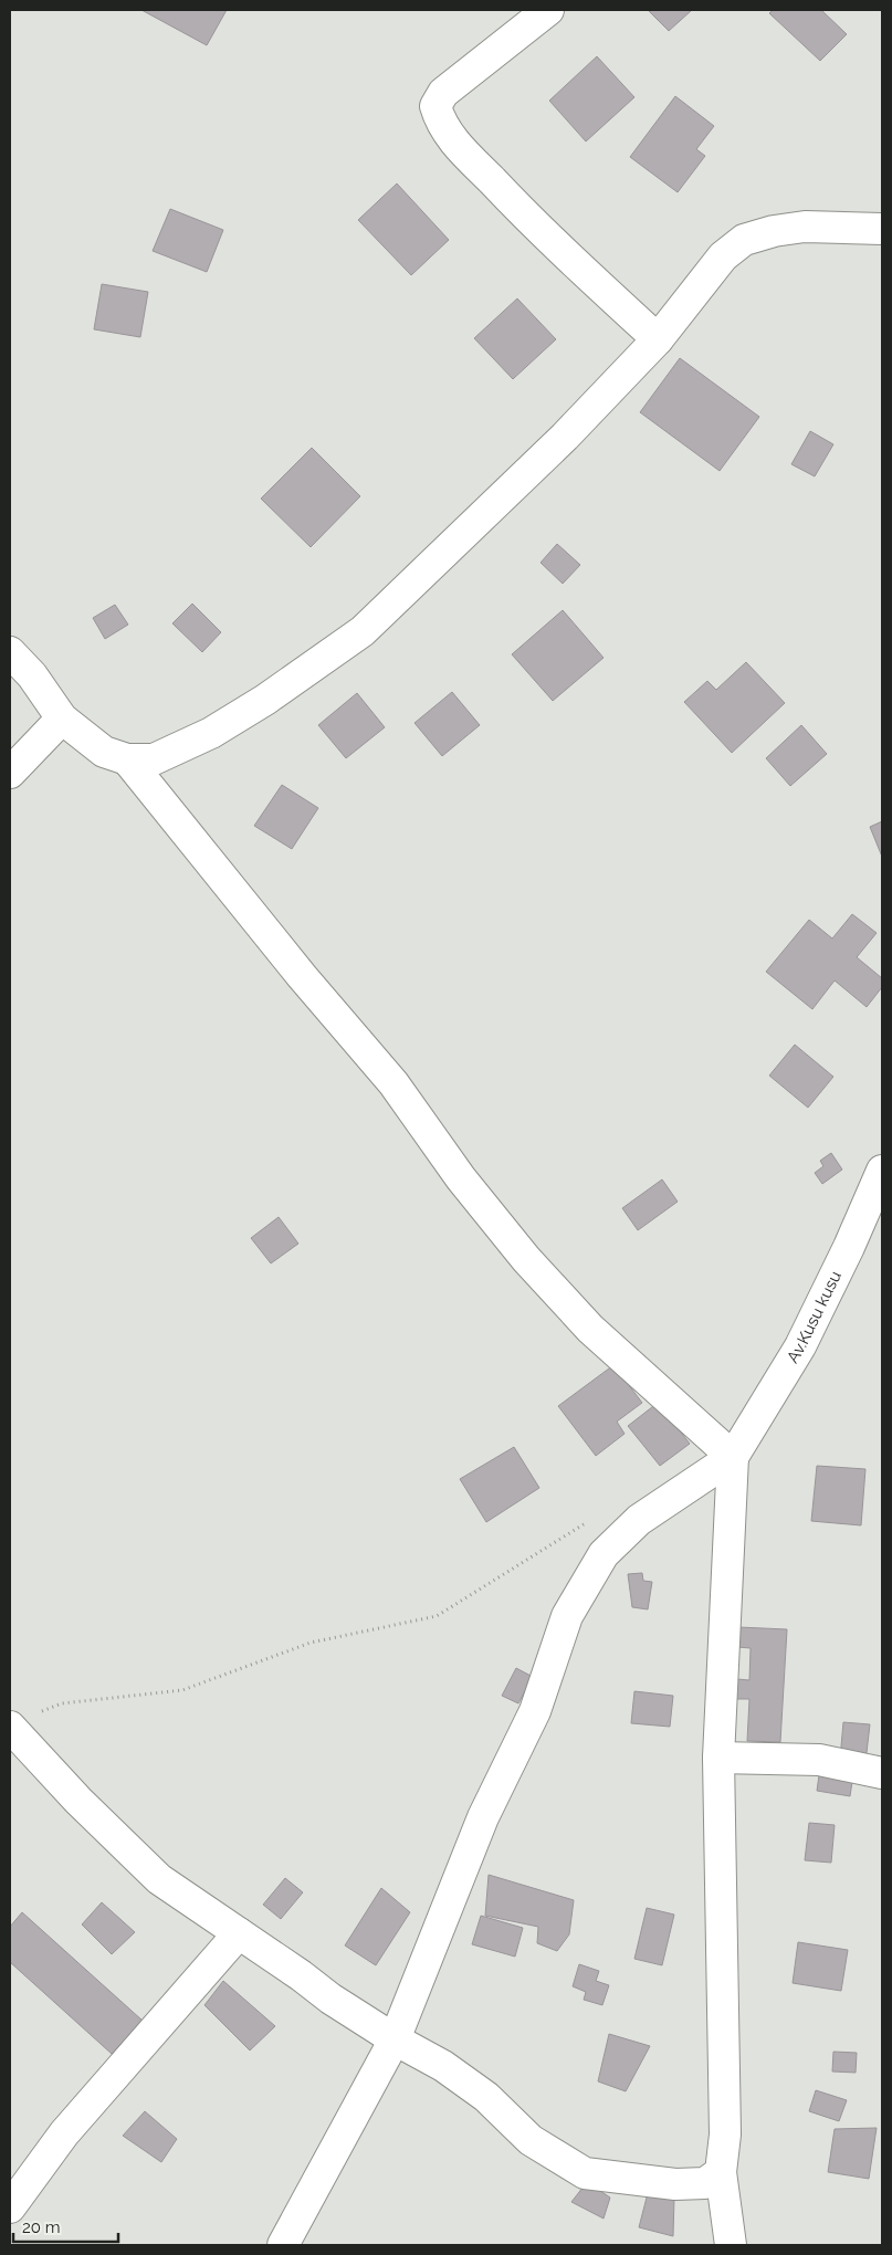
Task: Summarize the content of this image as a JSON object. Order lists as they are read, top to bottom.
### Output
{
  "streets": {
    "street": ["Av.Kusu kusu"]
  },
  "scale_bar": "20 m"
}
